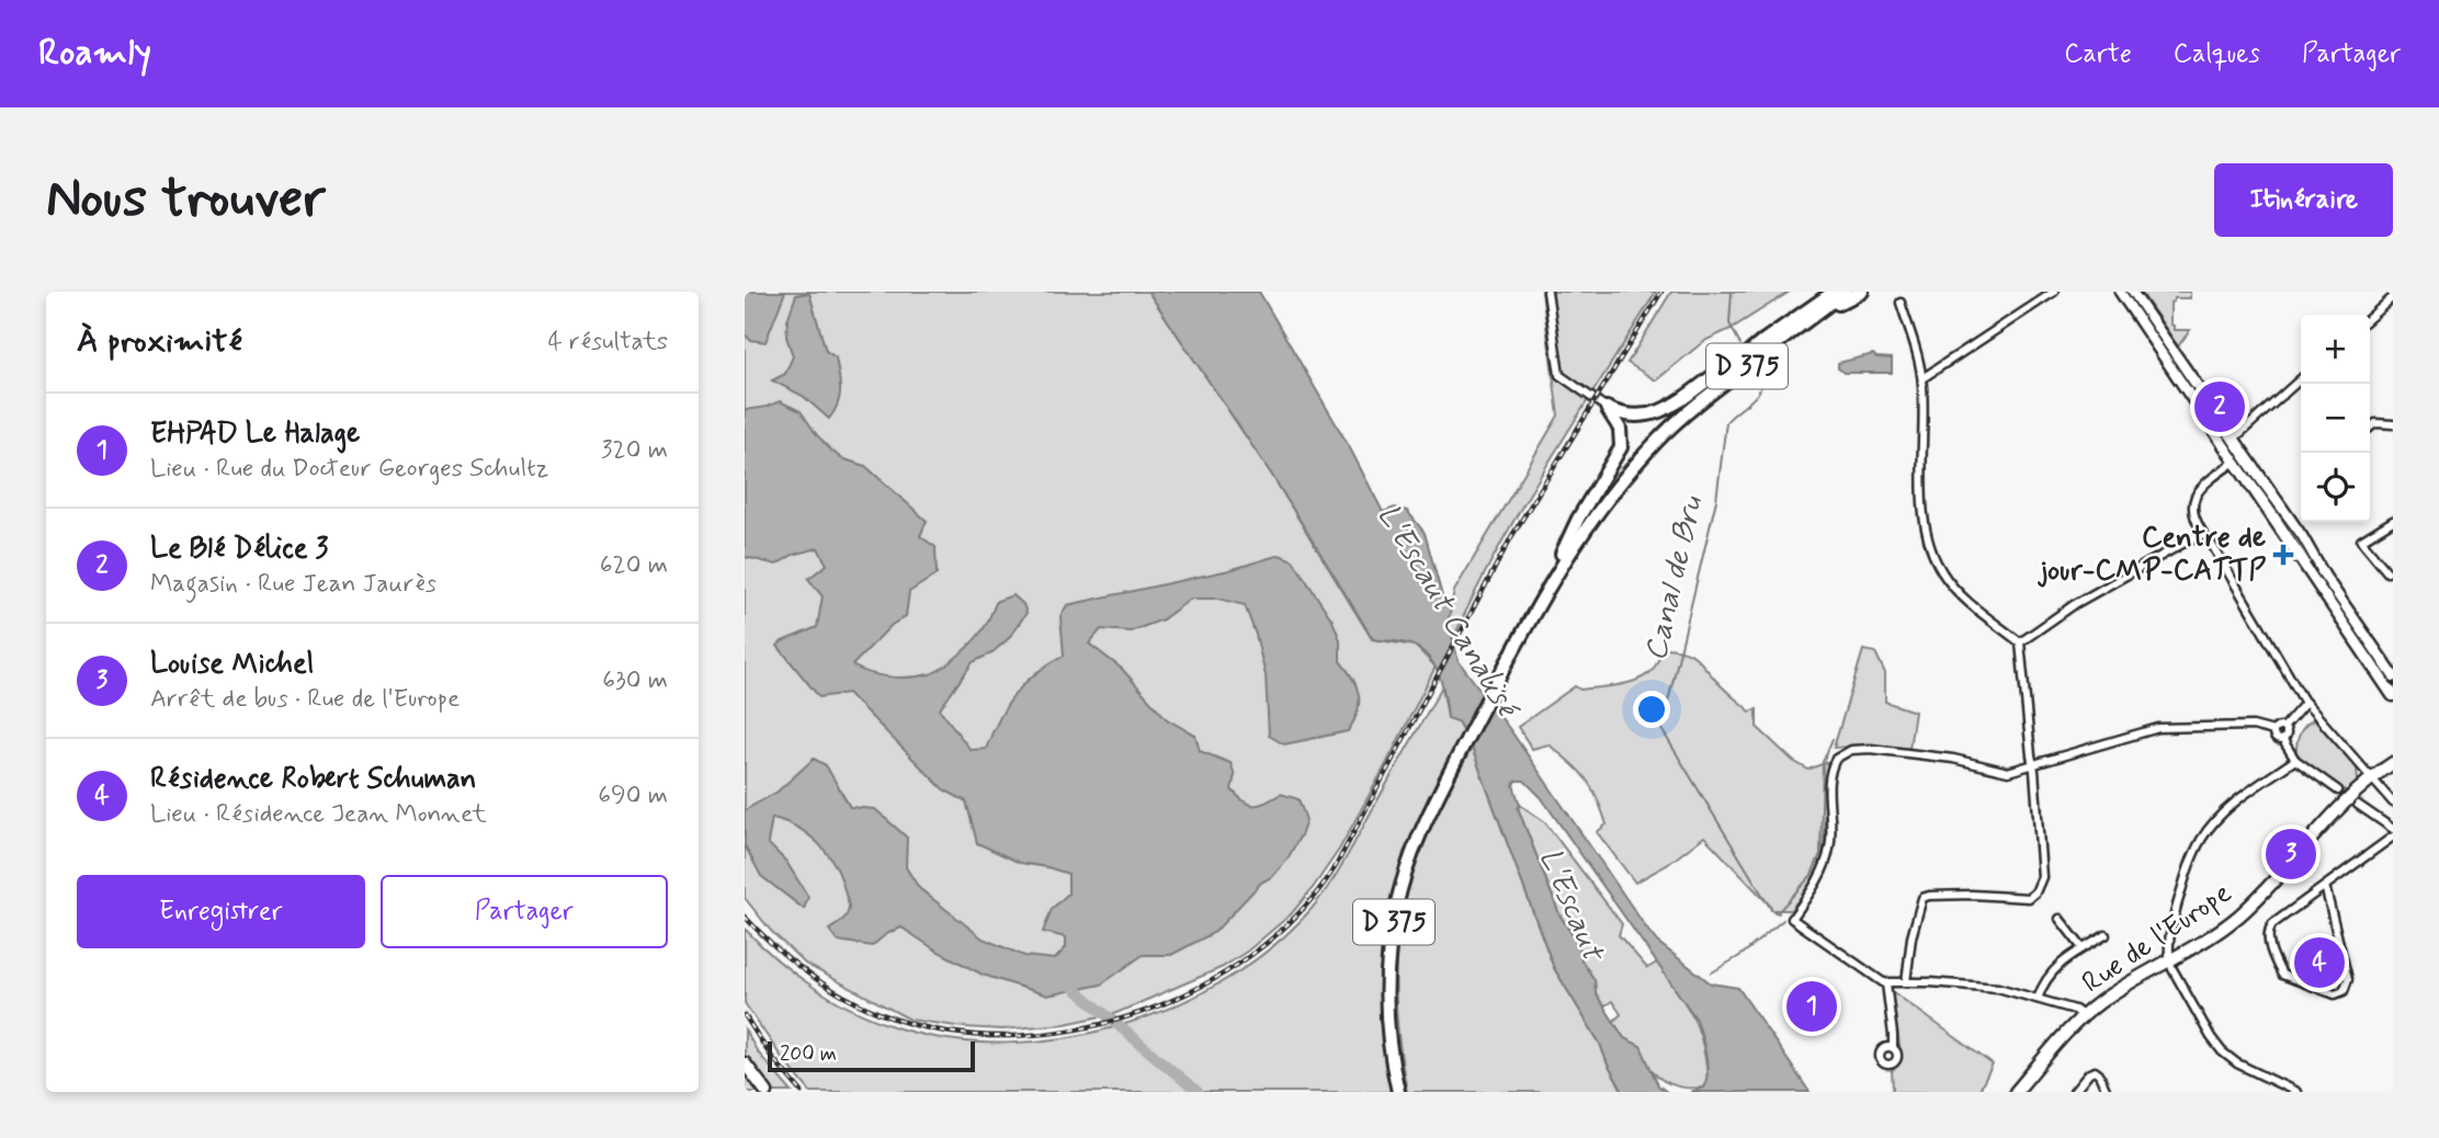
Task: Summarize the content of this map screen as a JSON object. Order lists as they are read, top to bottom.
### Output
{
  "streets": {
    "main road": ["D 375", "Rue de l'Europe"]
  },
  "water": ["Canal de Bru", "L'Escaut Canalisé", "L'Escaut"],
  "places": {
    "health": ["Centre de jour-CMP-CATTP"]
  },
  "scale_bar": "200 m",
  "page": {
    "header": "Roamly",
    "nav": ["Carte", "Calques", "Partager"],
    "buttons": [
      "Itinéraire",
      ["Enregistrer", "Partager"]
    ],
    "title": "Nous trouver",
    "heading": ["À proximité", "4 résultats"],
    "map_buttons": ["+", "−"],
    "pins": [
      "2",
      "3",
      "4",
      "1"
    ],
    "list": [
      {
        "mark": "1",
        "name": "EHPAD Le Halage",
        "note": "Lieu · Rue du Docteur Georges Schultz",
        "value": "320 m"
      },
      {
        "mark": "2",
        "name": "Le Blé Délice 3",
        "note": "Magasin · Rue Jean Jaurès",
        "value": "620 m"
      },
      {
        "mark": "3",
        "name": "Louise Michel",
        "note": "Arrêt de bus · Rue de l'Europe",
        "value": "630 m"
      },
      {
        "mark": "4",
        "name": "Résidence Robert Schuman",
        "note": "Lieu · Résidence Jean Monnet",
        "value": "690 m"
      }
    ],
    "scale": "200 m"
  }
}
